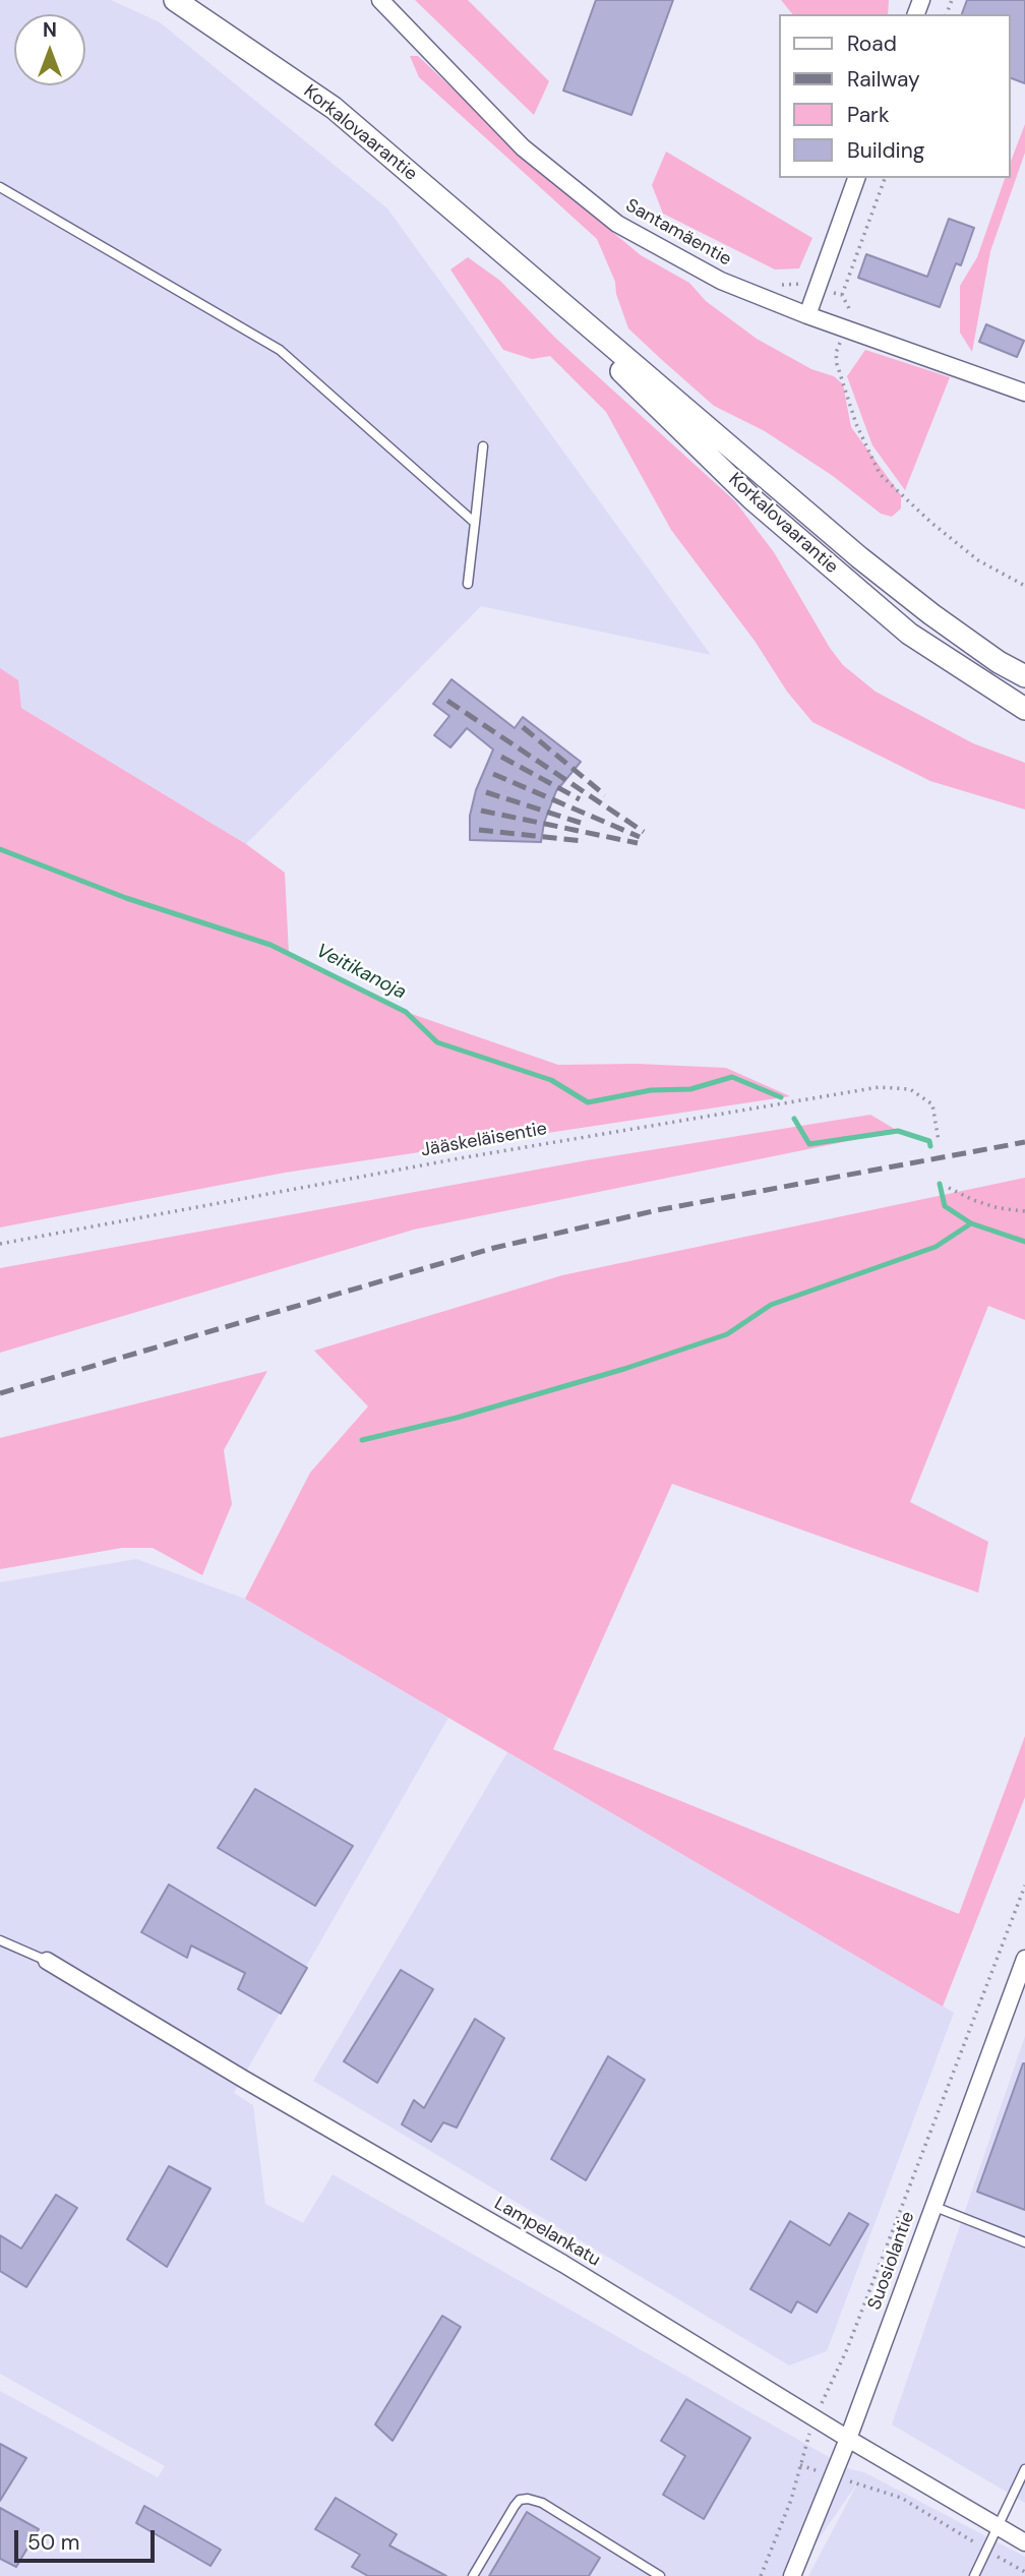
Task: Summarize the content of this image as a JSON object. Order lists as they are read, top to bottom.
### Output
{
  "streets": {
    "street": [
      "Korkalovaarantie",
      "Santamäentie",
      "Lampelankatu",
      "Suosiolantie"
    ],
    "path": ["Jääskeläisentie"]
  },
  "crossings": [
    ["Lampelankatu", "Suosiolantie"]
  ],
  "water": ["Veitikanoja"],
  "legend": [
    "Road",
    "Railway",
    "Park",
    "Building"
  ],
  "scale_bar": "50 m",
  "north": "top"
}
